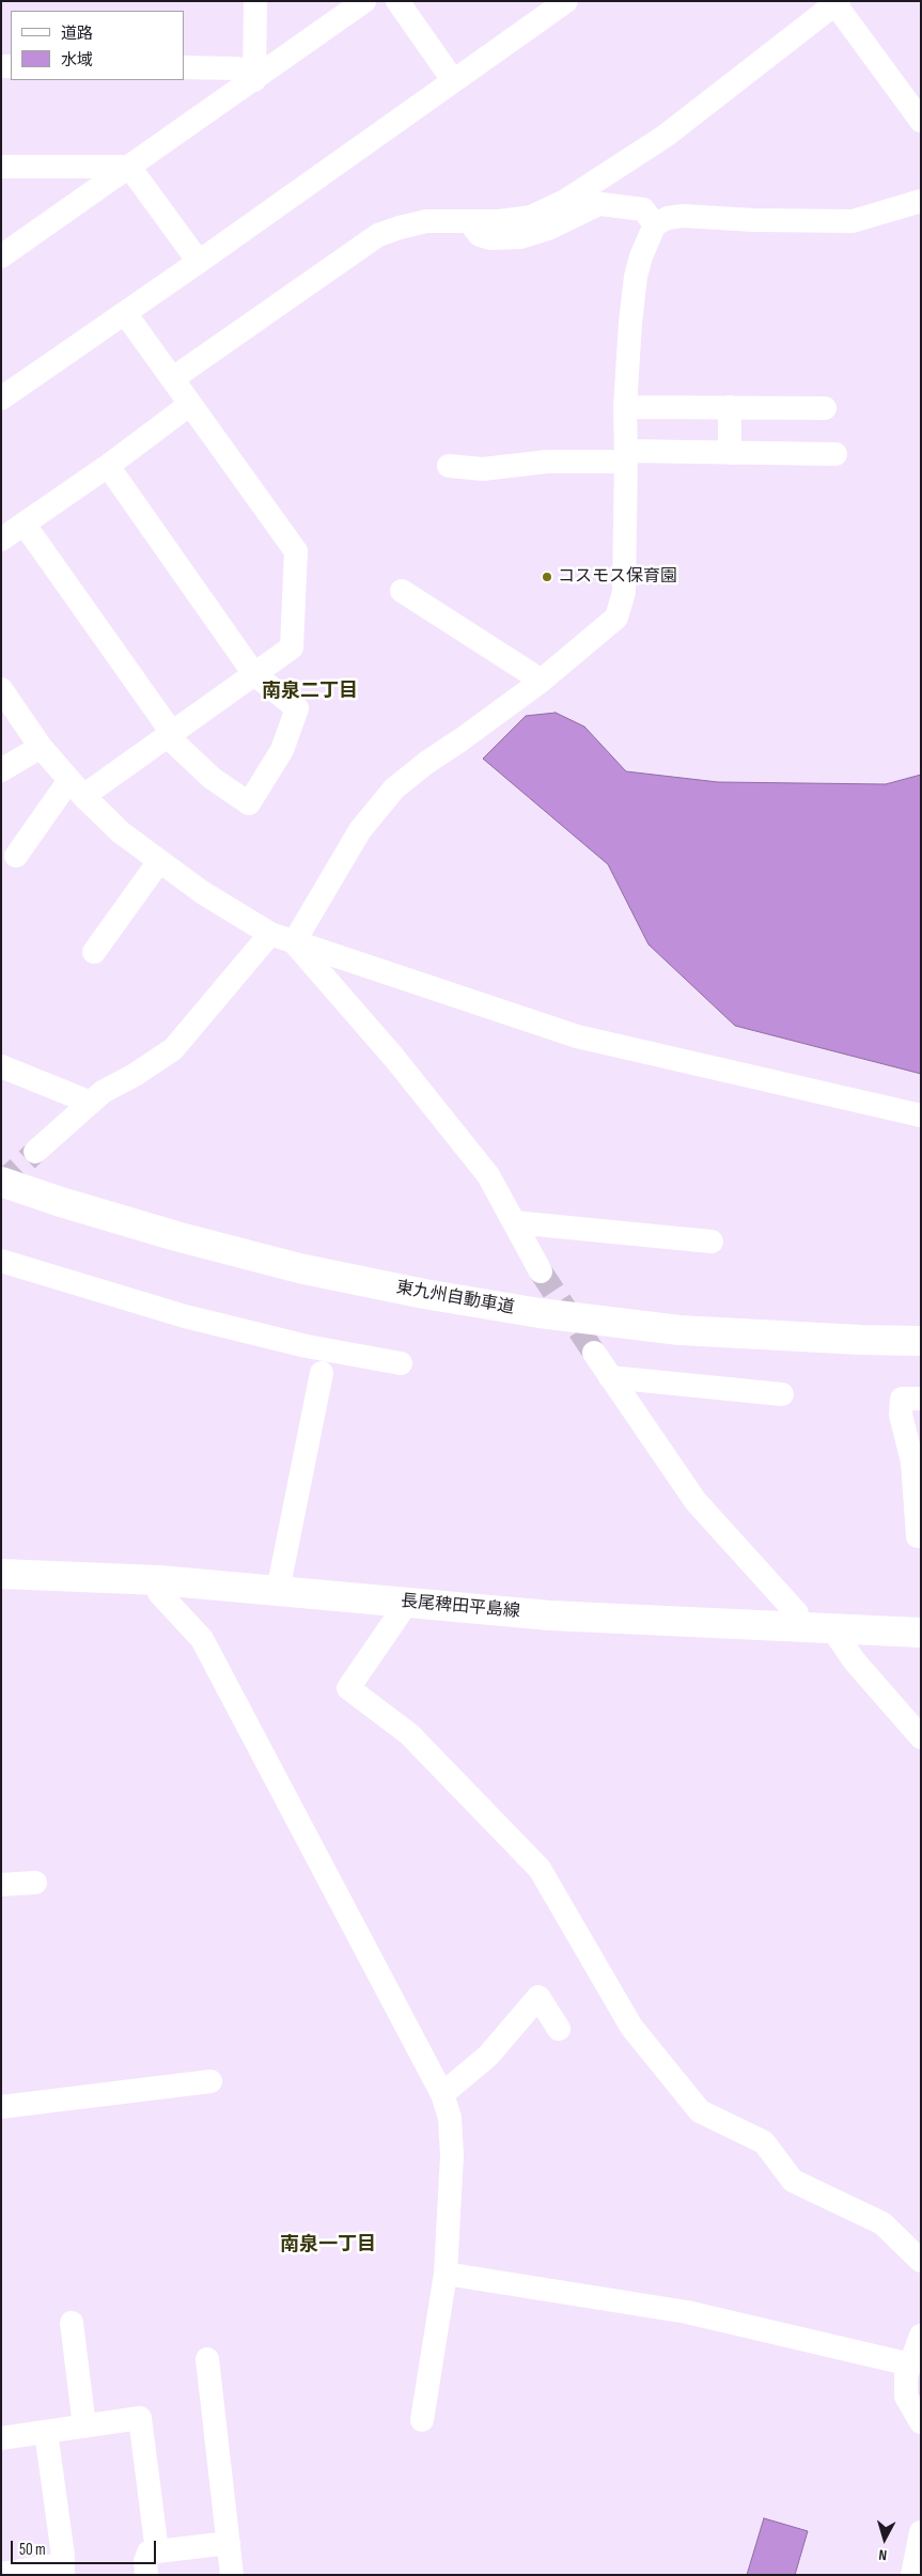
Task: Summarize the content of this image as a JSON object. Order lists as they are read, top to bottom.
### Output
{
  "streets": {
    "main road": ["東九州自動車道", "長尾稗田平島線"]
  },
  "districts": ["南泉二丁目", "南泉一丁目"],
  "places": ["コスモス保育園"],
  "legend": ["道路", "水域"],
  "scale_bar": "50 m",
  "north": "bottom"
}
